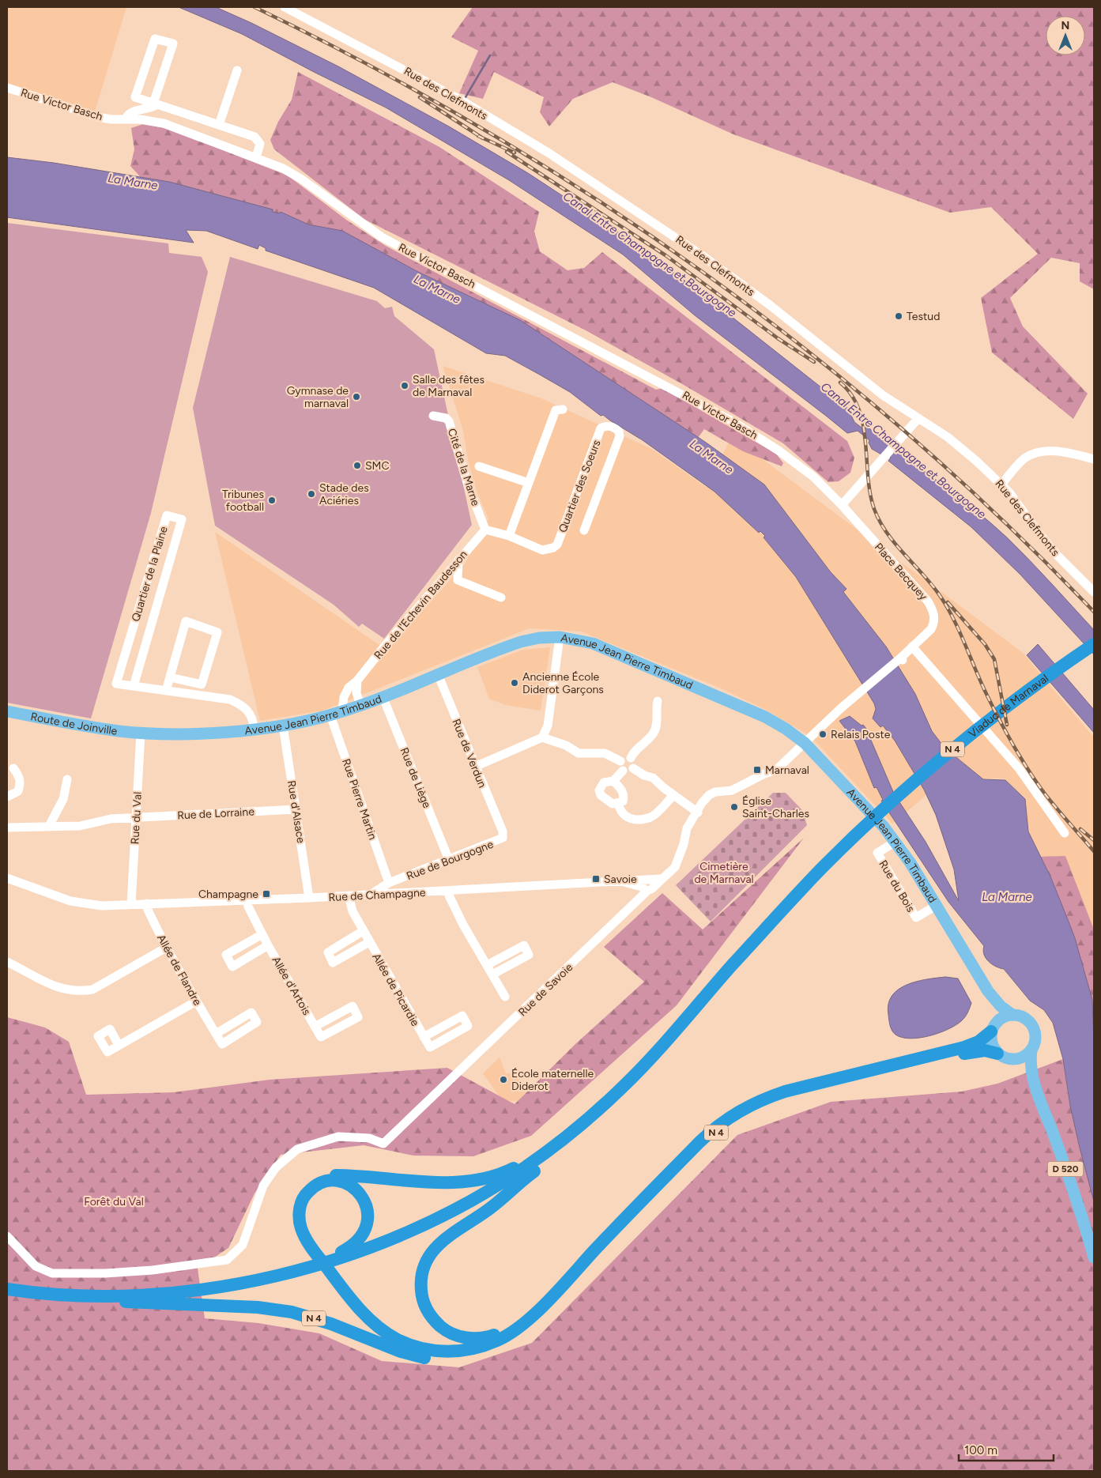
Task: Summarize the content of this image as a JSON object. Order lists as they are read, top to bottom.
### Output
{
  "streets": {
    "highway": ["Viaduc de Marnaval", "N 4"],
    "main road": ["Avenue Jean Pierre Timbaud", "Route de Joinville", "D 520"],
    "street": [
      "Rue des Clefmonts",
      "Rue Victor Basch",
      "Cité de la Marne",
      "Quartier des Soeurs",
      "Place Becquey",
      "Quartier de la Plaine",
      "Rue de l'Echevin Baudesson",
      "Rue de Verdun",
      "Rue de Liège",
      "Rue Pierre Martin",
      "Rue d'Alsace",
      "Rue de Lorraine",
      "Rue du Val",
      "Rue de Bourgogne",
      "Rue du Bois",
      "Rue de Champagne",
      "Allée de Flandre",
      "Allée d'Artois",
      "Allée de Picardie",
      "Rue de Savoie"
    ]
  },
  "crossings": [
    ["Rue Victor Basch", "Place Becquey"],
    ["Cité de la Marne", "Quartier des Soeurs"],
    ["Cité de la Marne", "Rue de l'Echevin Baudesson"],
    ["Quartier des Soeurs", "Rue de l'Echevin Baudesson"],
    ["Place Becquey", "Avenue Jean Pierre Timbaud"],
    ["Place Becquey", "Rue de Savoie"],
    ["Rue de l'Echevin Baudesson", "Avenue Jean Pierre Timbaud"],
    ["Avenue Jean Pierre Timbaud", "Route de Joinville"],
    ["Avenue Jean Pierre Timbaud", "Rue de Verdun"],
    ["Avenue Jean Pierre Timbaud", "Rue de Liège"],
    ["Avenue Jean Pierre Timbaud", "Rue Pierre Martin"],
    ["Avenue Jean Pierre Timbaud", "Rue d'Alsace"],
    ["Avenue Jean Pierre Timbaud", "Rue du Val"],
    ["Avenue Jean Pierre Timbaud", "Rue du Bois"],
    ["Avenue Jean Pierre Timbaud", "Rue de Savoie"],
    ["Viaduc de Marnaval", "N 4"],
    ["Route de Joinville", "Rue du Val"],
    ["N 4", "D 520"],
    ["Rue de Verdun", "Rue de Bourgogne"],
    ["Rue de Liège", "Rue de Bourgogne"],
    ["Rue Pierre Martin", "Rue de Bourgogne"],
    ["Rue d'Alsace", "Rue de Lorraine"],
    ["Rue d'Alsace", "Rue de Champagne"],
    ["Rue de Lorraine", "Rue du Val"],
    ["Rue du Val", "Rue de Champagne"],
    ["Rue de Bourgogne", "Rue de Champagne"],
    ["Rue de Champagne", "Allée de Flandre"],
    ["Rue de Champagne", "Allée d'Artois"],
    ["Rue de Champagne", "Allée de Picardie"],
    ["Rue de Champagne", "Rue de Savoie"]
  ],
  "water": ["La Marne", "Canal Entre Champagne et Bourgogne"],
  "parks": ["Cimetière de Marnaval", "Forêt du Val"],
  "places": {
    "other": [
      "Testud",
      "Salle des fêtes de Marnaval",
      "Gymnase de marnaval",
      "SMC",
      "Stade des Aciéries",
      "Tribunes football",
      "Ancienne École Diderot Garçons",
      "Relais Poste",
      "Église Saint-Charles",
      "École maternelle Diderot"
    ],
    "transit": ["Marnaval", "Savoie", "Champagne"]
  },
  "scale_bar": "100 m",
  "north": "top"
}
